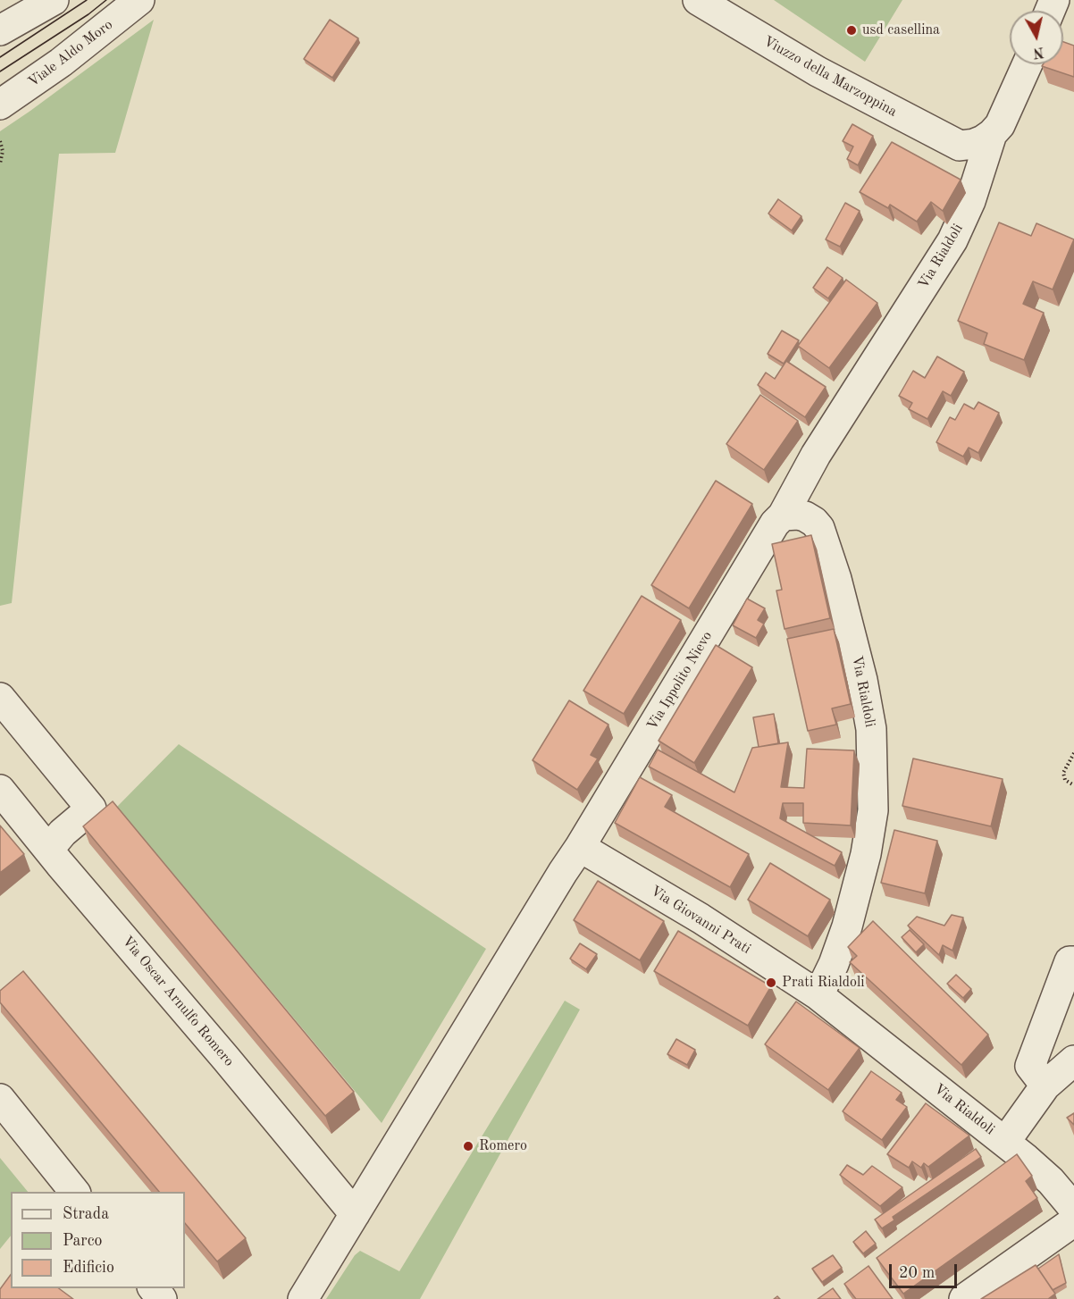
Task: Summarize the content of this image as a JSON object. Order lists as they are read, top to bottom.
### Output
{
  "streets": {
    "street": [
      "Viale Aldo Moro",
      "Viuzzo della Marzoppina",
      "Via Rialdoli",
      "Via Ippolito Nievo",
      "Via Giovanni Prati",
      "Via Oscar Arnulfo Romero"
    ]
  },
  "crossings": [
    ["Viuzzo della Marzoppina", "Via Rialdoli"],
    ["Via Rialdoli", "Via Ippolito Nievo"],
    ["Via Rialdoli", "Via Giovanni Prati"],
    ["Via Ippolito Nievo", "Via Giovanni Prati"]
  ],
  "places": ["usd casellina", "Prati Rialdoli", "Romero"],
  "legend": ["Strada", "Parco", "Edificio"],
  "scale_bar": "20 m",
  "north": "bottom"
}
